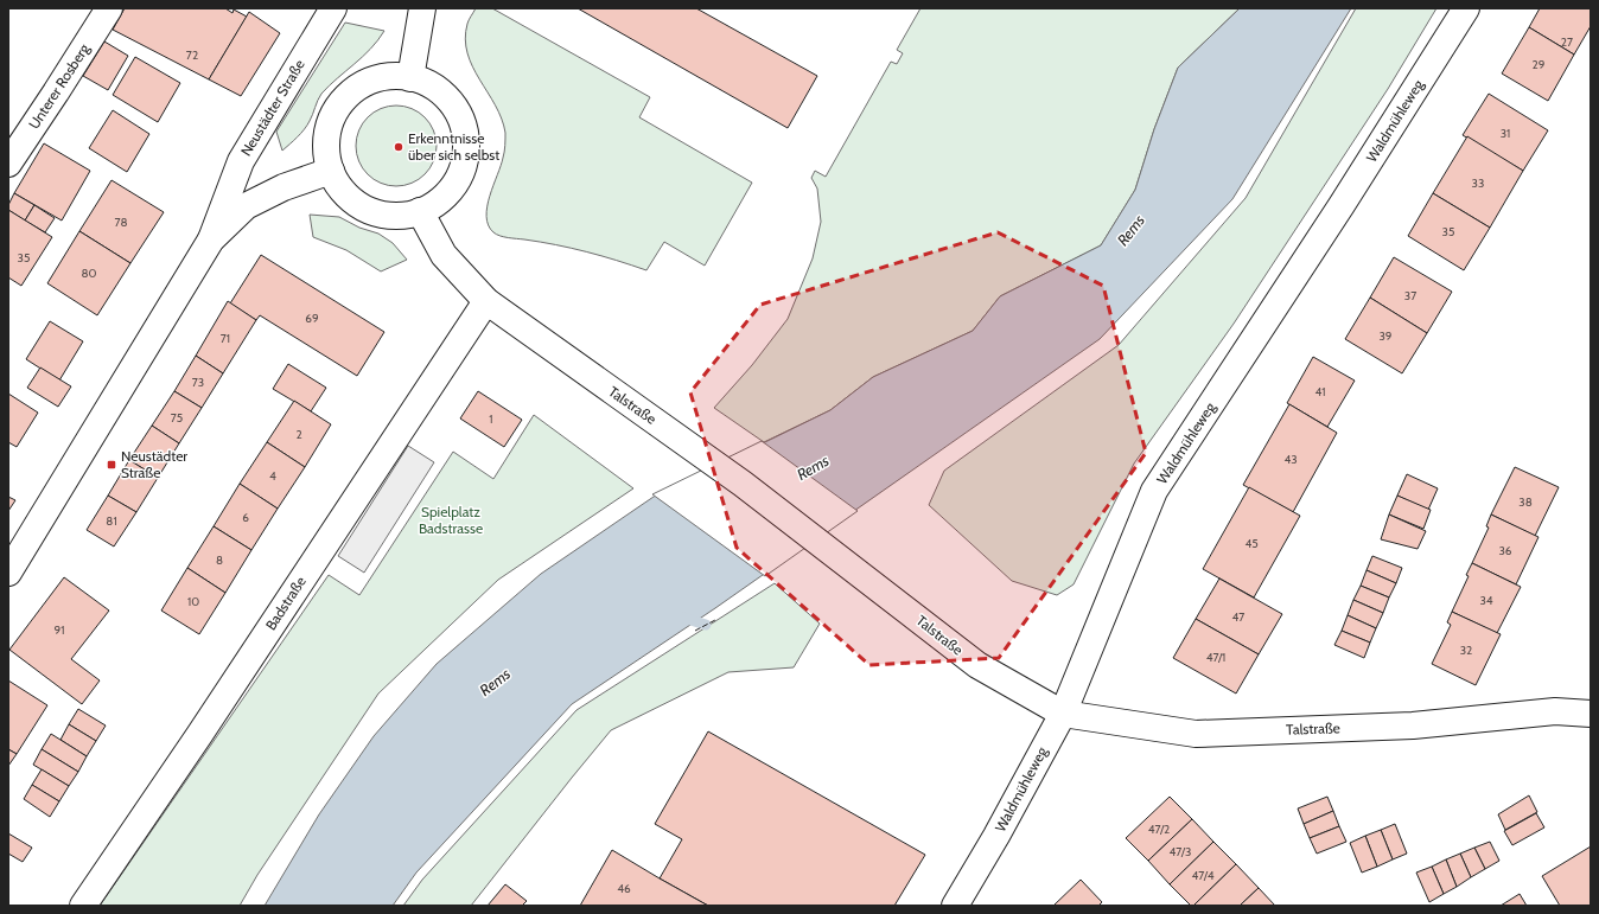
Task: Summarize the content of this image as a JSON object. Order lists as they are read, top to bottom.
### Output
{
  "streets": {
    "street": [
      "Unterer Rosberg",
      "Neustädter Straße",
      "Waldmühleweg",
      "Talstraße",
      "Badstraße"
    ]
  },
  "crossings": [
    ["Neustädter Straße", "Talstraße"],
    ["Waldmühleweg", "Talstraße"],
    ["Talstraße", "Badstraße"]
  ],
  "water": ["Rems"],
  "parks": ["Spielplatz Badstrasse"],
  "places": {
    "other": ["Erkenntnisse über sich selbst"],
    "transit": ["Neustädter Straße"]
  },
  "house_numbers": [
    "27",
    "72",
    "29",
    "31",
    "33",
    "78",
    "35",
    "35",
    "80",
    "37",
    "69",
    "39",
    "71",
    "73",
    "41",
    "75",
    "1",
    "2",
    "43",
    "4",
    "38",
    "6",
    "81",
    "45",
    "36",
    "8",
    "34",
    "10",
    "47",
    "91",
    "32",
    "47/1",
    "47/2",
    "47/3",
    "47/4",
    "46"
  ]
}
